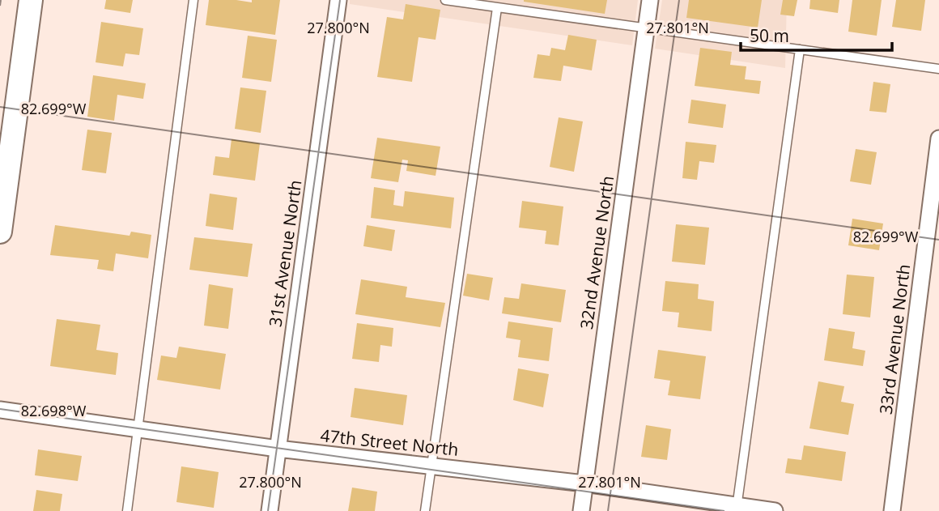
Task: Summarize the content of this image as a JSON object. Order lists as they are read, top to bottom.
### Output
{
  "streets": {
    "street": [
      "32nd Avenue North",
      "31st Avenue North",
      "33rd Avenue North",
      "47th Street North"
    ]
  },
  "crossings": [
    ["32nd Avenue North", "47th Street North"],
    ["31st Avenue North", "47th Street North"]
  ],
  "scale_bar": "50 m",
  "coordinates": [
    "27.800°N",
    "27.801°N",
    "82.699°W",
    "82.698°W"
  ]
}
